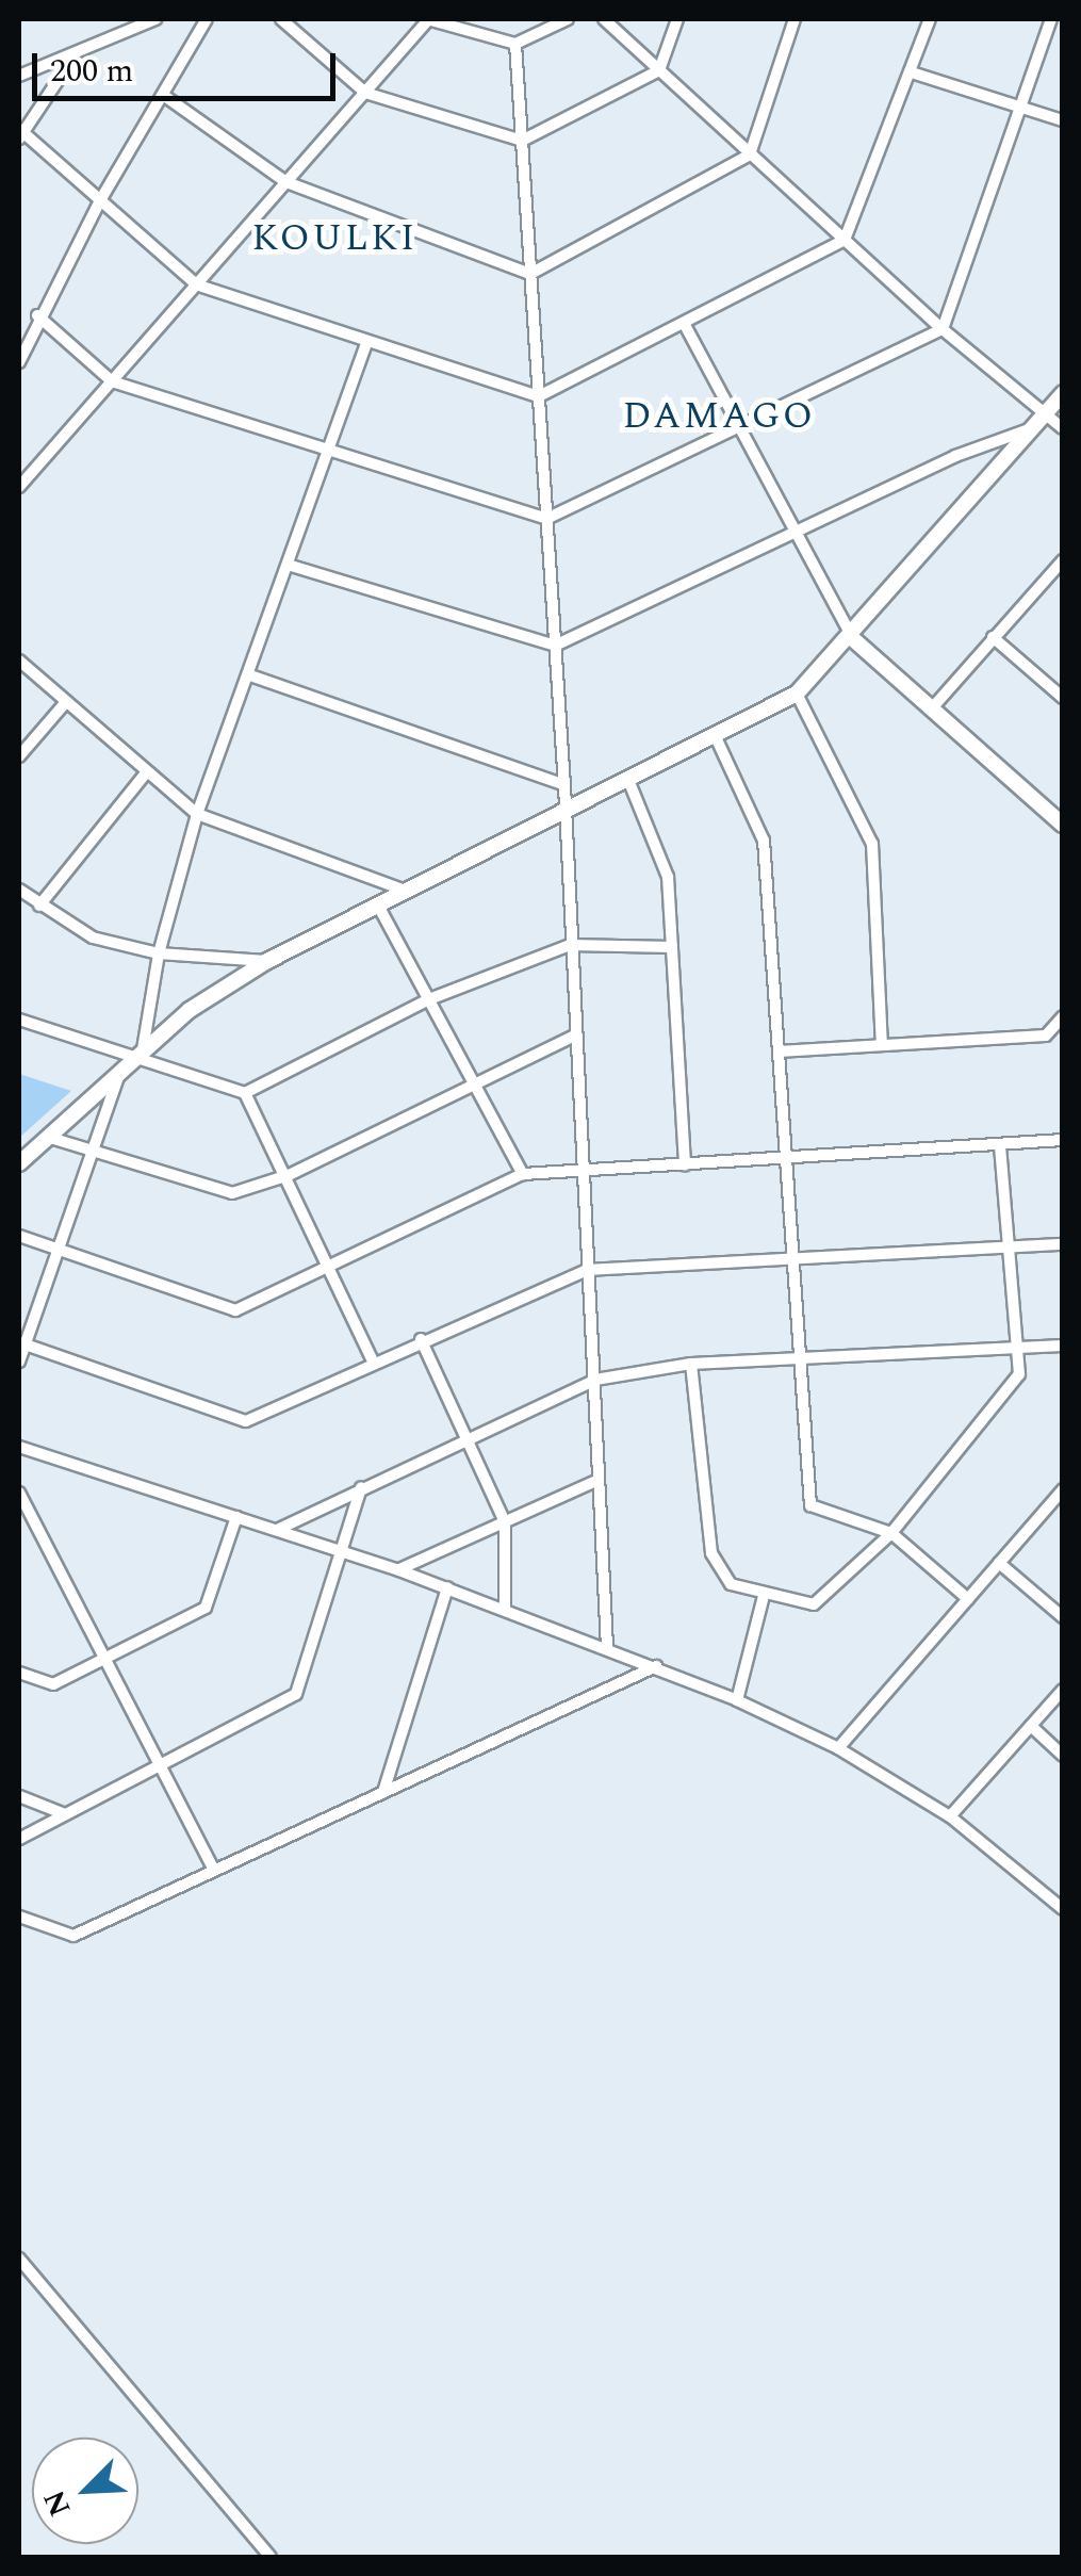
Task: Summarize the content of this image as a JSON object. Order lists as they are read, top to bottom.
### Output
{
  "districts": ["KOULKI", "DAMAGO"],
  "scale_bar": "200 m",
  "north": "bottom left"
}
